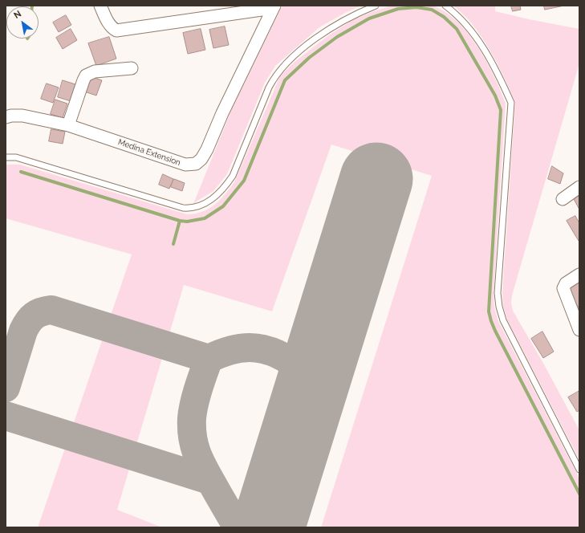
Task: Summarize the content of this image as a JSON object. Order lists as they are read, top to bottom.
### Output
{
  "streets": {
    "street": ["Medina Extension"]
  },
  "north": "top left"
}
